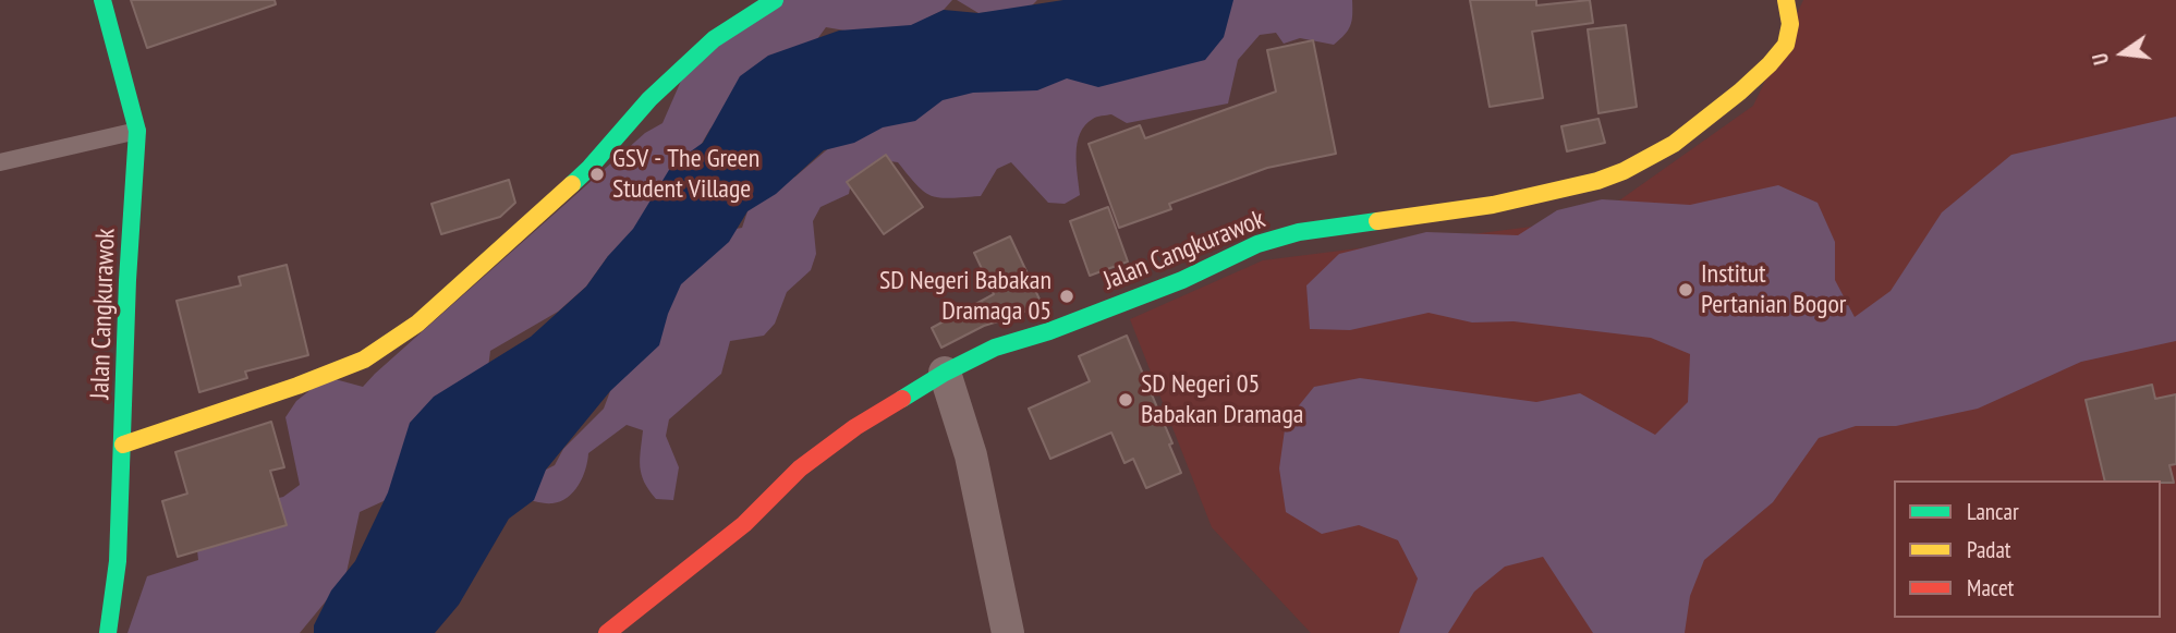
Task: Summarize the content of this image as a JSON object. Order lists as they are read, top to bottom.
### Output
{
  "streets": {
    "street": ["Jalan Cangkurawok"]
  },
  "places": [
    "GSV - The Green Student Village",
    "Institut Pertanian Bogor",
    "SD Negeri Babakan Dramaga 05",
    "SD Negeri 05 Babakan Dramaga"
  ],
  "legend": ["Lancar", "Padat", "Macet"],
  "north": "left"
}
